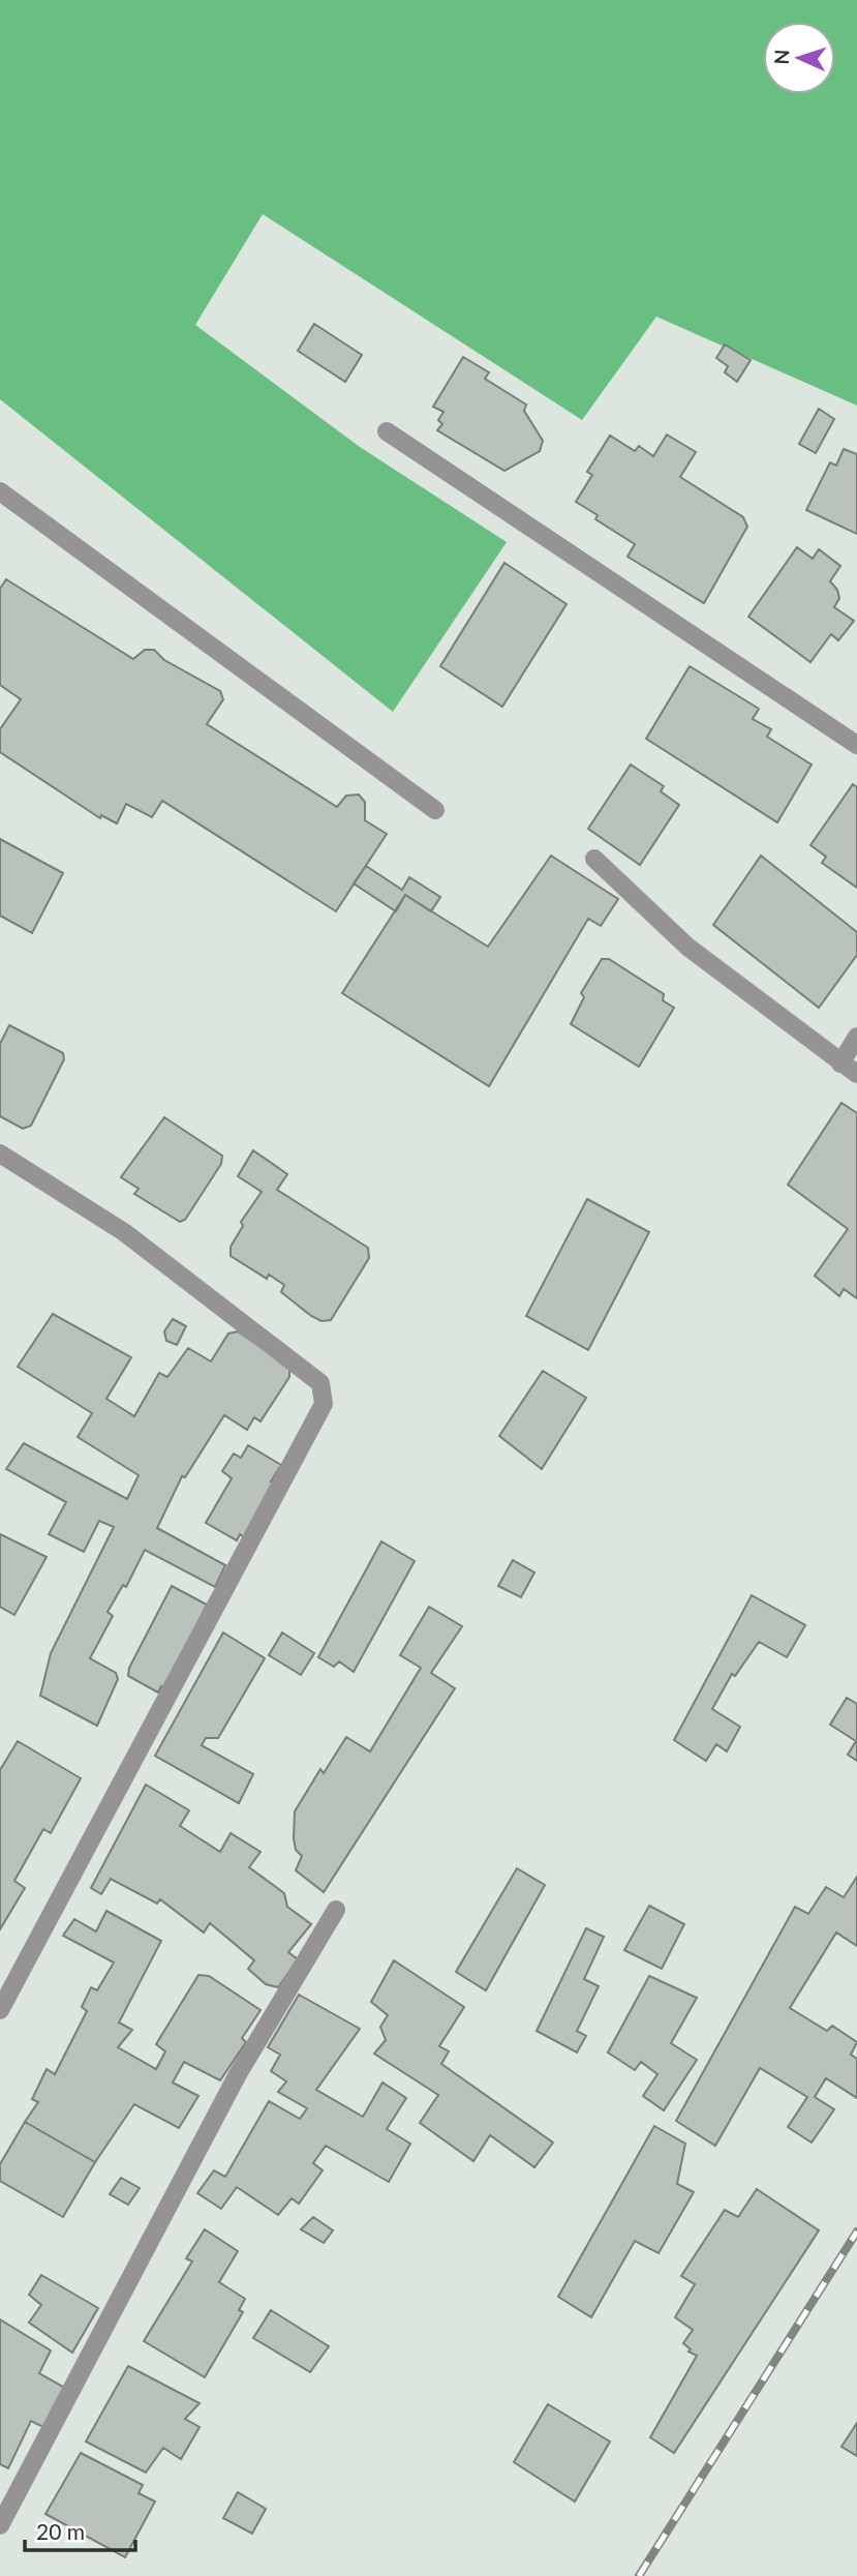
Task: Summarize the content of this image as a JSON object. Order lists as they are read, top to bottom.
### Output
{
  "scale_bar": "20 m",
  "north": "left"
}
